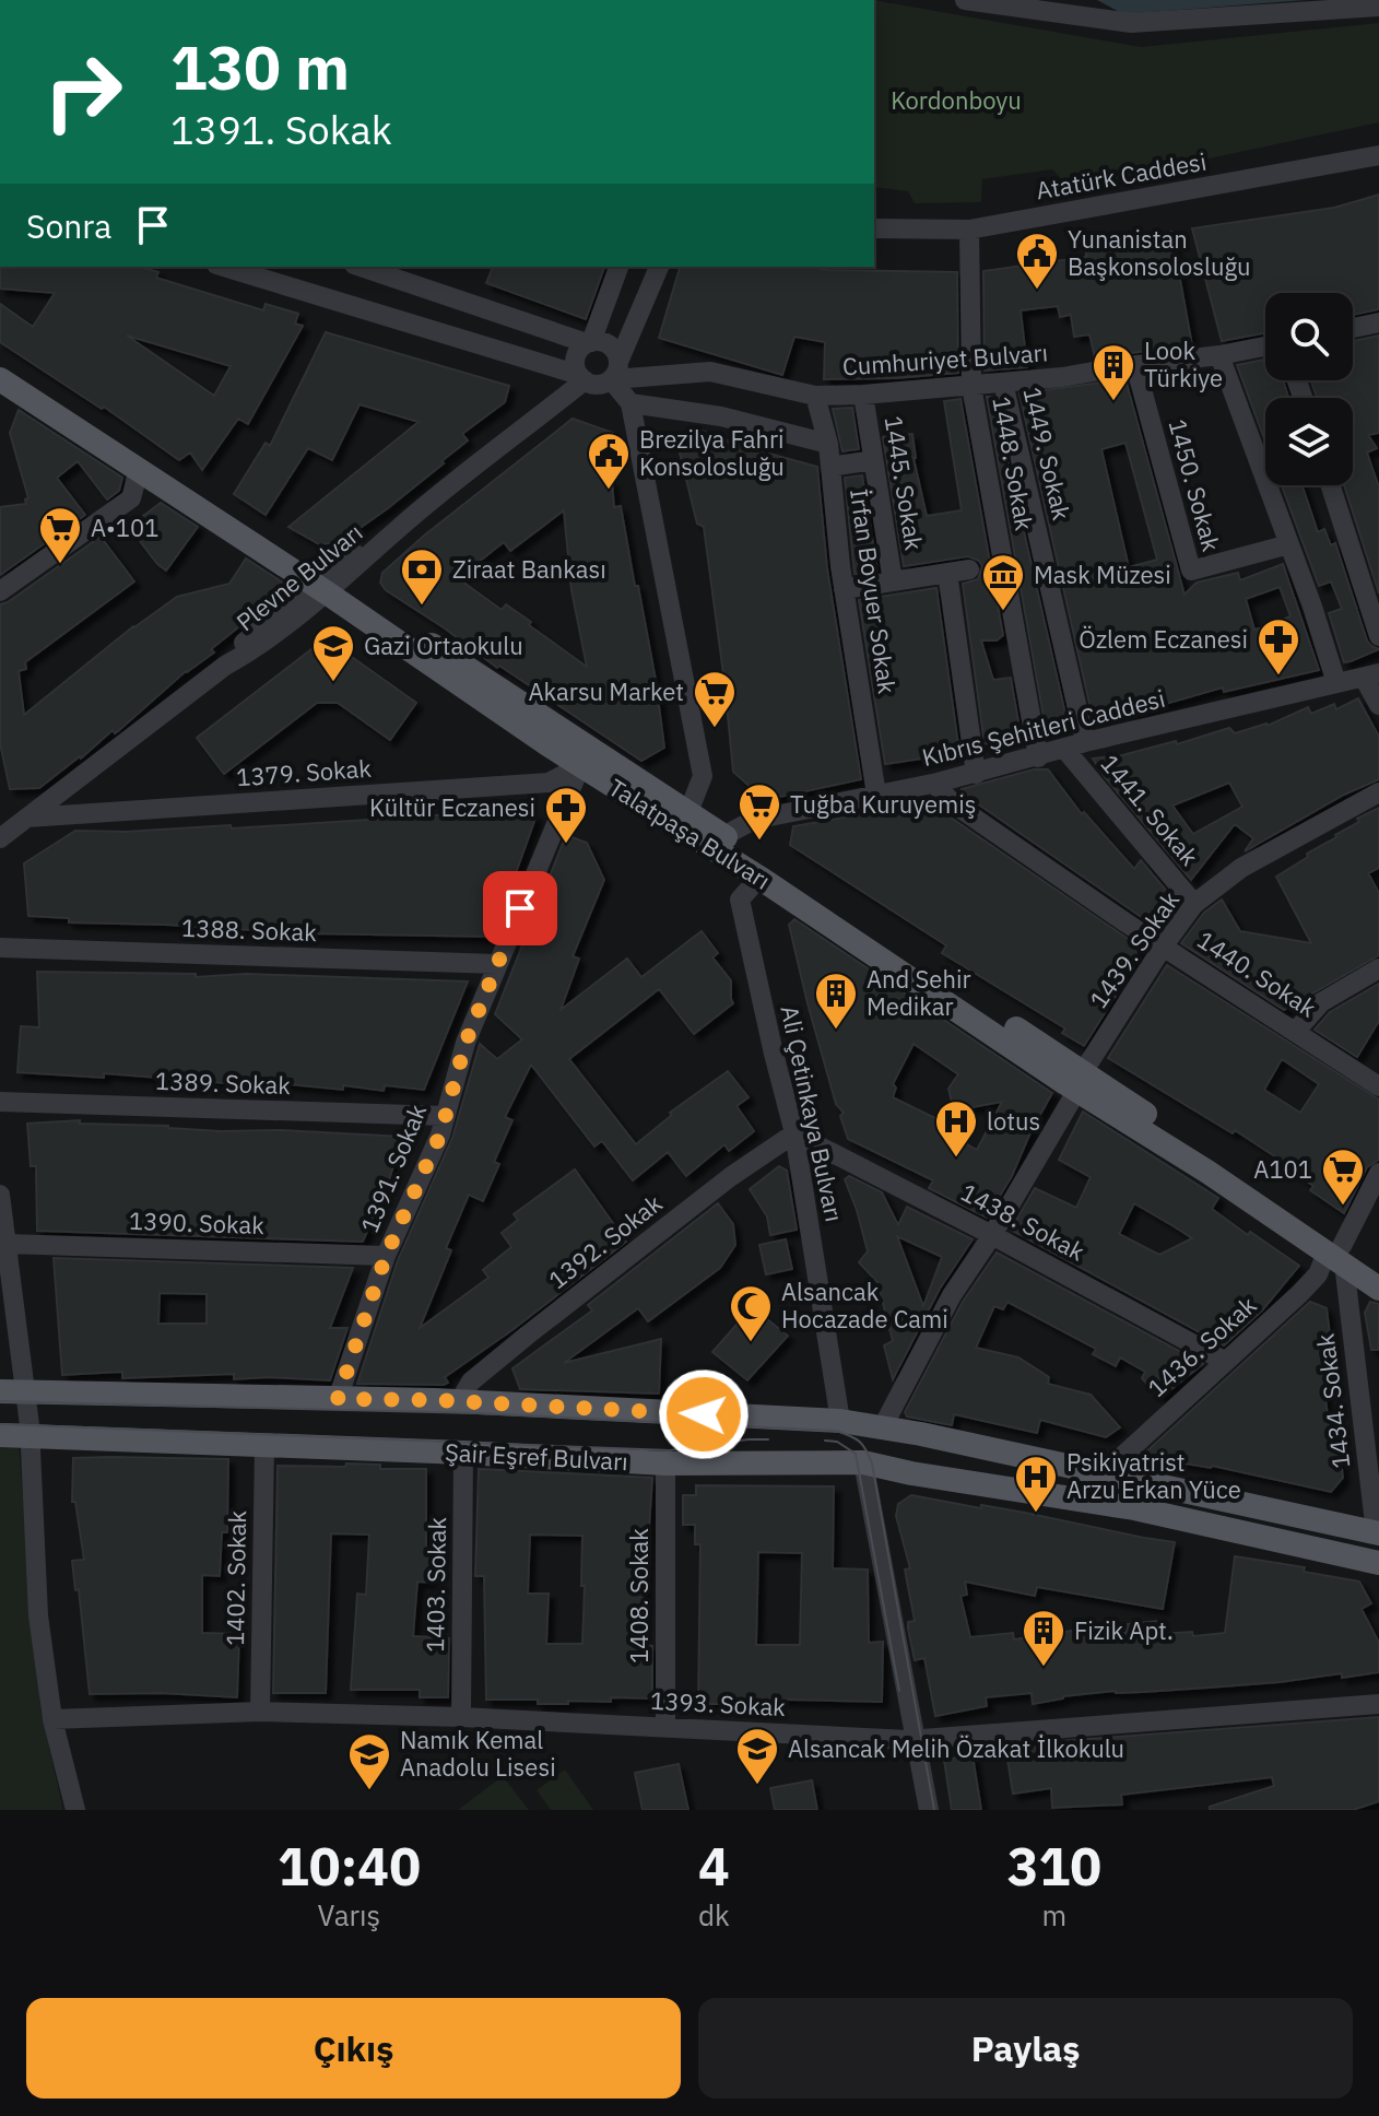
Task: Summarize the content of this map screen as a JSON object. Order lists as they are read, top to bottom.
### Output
{
  "streets": {
    "main road": ["Talatpaşa Bulvarı", "Şair Eşref Bulvarı"],
    "street": [
      "Atatürk Caddesi",
      "Cumhuriyet Bulvarı",
      "1449. Sokak",
      "1448. Sokak",
      "1445. Sokak",
      "1450. Sokak",
      "Plevne Bulvarı",
      "İrfan Boyuer Sokak",
      "Kıbrıs Şehitleri Caddesi",
      "1379. Sokak",
      "1441. Sokak",
      "1388. Sokak",
      "1439. Sokak",
      "1440. Sokak",
      "1389. Sokak",
      "Ali Çetinkaya Bulvarı",
      "1391. Sokak",
      "1438. Sokak",
      "1390. Sokak",
      "1392. Sokak",
      "1436. Sokak",
      "1434. Sokak",
      "1402. Sokak",
      "1403. Sokak",
      "1408. Sokak",
      "1393. Sokak"
    ]
  },
  "crossings": [
    ["Atatürk Caddesi", "1448. Sokak"],
    ["Cumhuriyet Bulvarı", "1449. Sokak"],
    ["Cumhuriyet Bulvarı", "1448. Sokak"],
    ["Cumhuriyet Bulvarı", "1445. Sokak"],
    ["Cumhuriyet Bulvarı", "1450. Sokak"],
    ["Cumhuriyet Bulvarı", "Plevne Bulvarı"],
    ["Cumhuriyet Bulvarı", "İrfan Boyuer Sokak"],
    ["1449. Sokak", "Kıbrıs Şehitleri Caddesi"],
    ["1448. Sokak", "Kıbrıs Şehitleri Caddesi"],
    ["Plevne Bulvarı", "1379. Sokak"],
    ["Plevne Bulvarı", "Talatpaşa Bulvarı"],
    ["İrfan Boyuer Sokak", "Kıbrıs Şehitleri Caddesi"],
    ["Kıbrıs Şehitleri Caddesi", "1441. Sokak"],
    ["Kıbrıs Şehitleri Caddesi", "Talatpaşa Bulvarı"],
    ["Kıbrıs Şehitleri Caddesi", "1440. Sokak"],
    ["1379. Sokak", "Talatpaşa Bulvarı"],
    ["1379. Sokak", "1391. Sokak"],
    ["1441. Sokak", "1439. Sokak"],
    ["Talatpaşa Bulvarı", "1439. Sokak"],
    ["Talatpaşa Bulvarı", "Ali Çetinkaya Bulvarı"],
    ["Talatpaşa Bulvarı", "1391. Sokak"],
    ["Talatpaşa Bulvarı", "1436. Sokak"],
    ["Talatpaşa Bulvarı", "1434. Sokak"],
    ["1388. Sokak", "1391. Sokak"],
    ["1439. Sokak", "1440. Sokak"],
    ["1439. Sokak", "1438. Sokak"],
    ["1439. Sokak", "Şair Eşref Bulvarı"],
    ["1389. Sokak", "1391. Sokak"],
    ["Ali Çetinkaya Bulvarı", "1438. Sokak"],
    ["Ali Çetinkaya Bulvarı", "1392. Sokak"],
    ["Ali Çetinkaya Bulvarı", "Şair Eşref Bulvarı"],
    ["1391. Sokak", "1390. Sokak"],
    ["1391. Sokak", "Şair Eşref Bulvarı"],
    ["1438. Sokak", "1392. Sokak"],
    ["1438. Sokak", "1436. Sokak"],
    ["1392. Sokak", "Şair Eşref Bulvarı"],
    ["1436. Sokak", "1434. Sokak"],
    ["1436. Sokak", "Şair Eşref Bulvarı"],
    ["1434. Sokak", "Şair Eşref Bulvarı"],
    ["Şair Eşref Bulvarı", "1402. Sokak"],
    ["Şair Eşref Bulvarı", "1403. Sokak"],
    ["Şair Eşref Bulvarı", "1408. Sokak"],
    ["1402. Sokak", "1393. Sokak"],
    ["1403. Sokak", "1393. Sokak"],
    ["1408. Sokak", "1393. Sokak"]
  ],
  "parks": ["Kordonboyu"],
  "places": {
    "public building": ["Yunanistan Başkonsolosluğu", "Brezilya Fahri Konsolosluğu"],
    "building": ["Look Türkiye", "And Sehir Medikar", "Fizik Apt."],
    "supermarket": [
      "A•101",
      "Akarsu Market",
      "Tuğba Kuruyemiş",
      "A101"
    ],
    "bank": ["Ziraat Bankası"],
    "museum": ["Mask Müzesi"],
    "pharmacy": ["Özlem Eczanesi", "Kültür Eczanesi"],
    "school or university": ["Gazi Ortaokulu", "Alsancak Melih Özakat İlkokulu", "Namık Kemal Anadolu Lisesi"],
    "hospital": ["lotus", "Psikiyatrist Arzu Erkan Yüce"],
    "mosque": ["Alsancak Hocazade Cami"]
  },
  "page": {
    "turn": ["130 m", "1391. Sokak"],
    "then": "Sonra",
    "eta": [
      "10:40",
      "Varış",
      "4",
      "dk",
      "310",
      "m"
    ],
    "buttons": ["Çıkış", "Paylaş"]
  }
}
